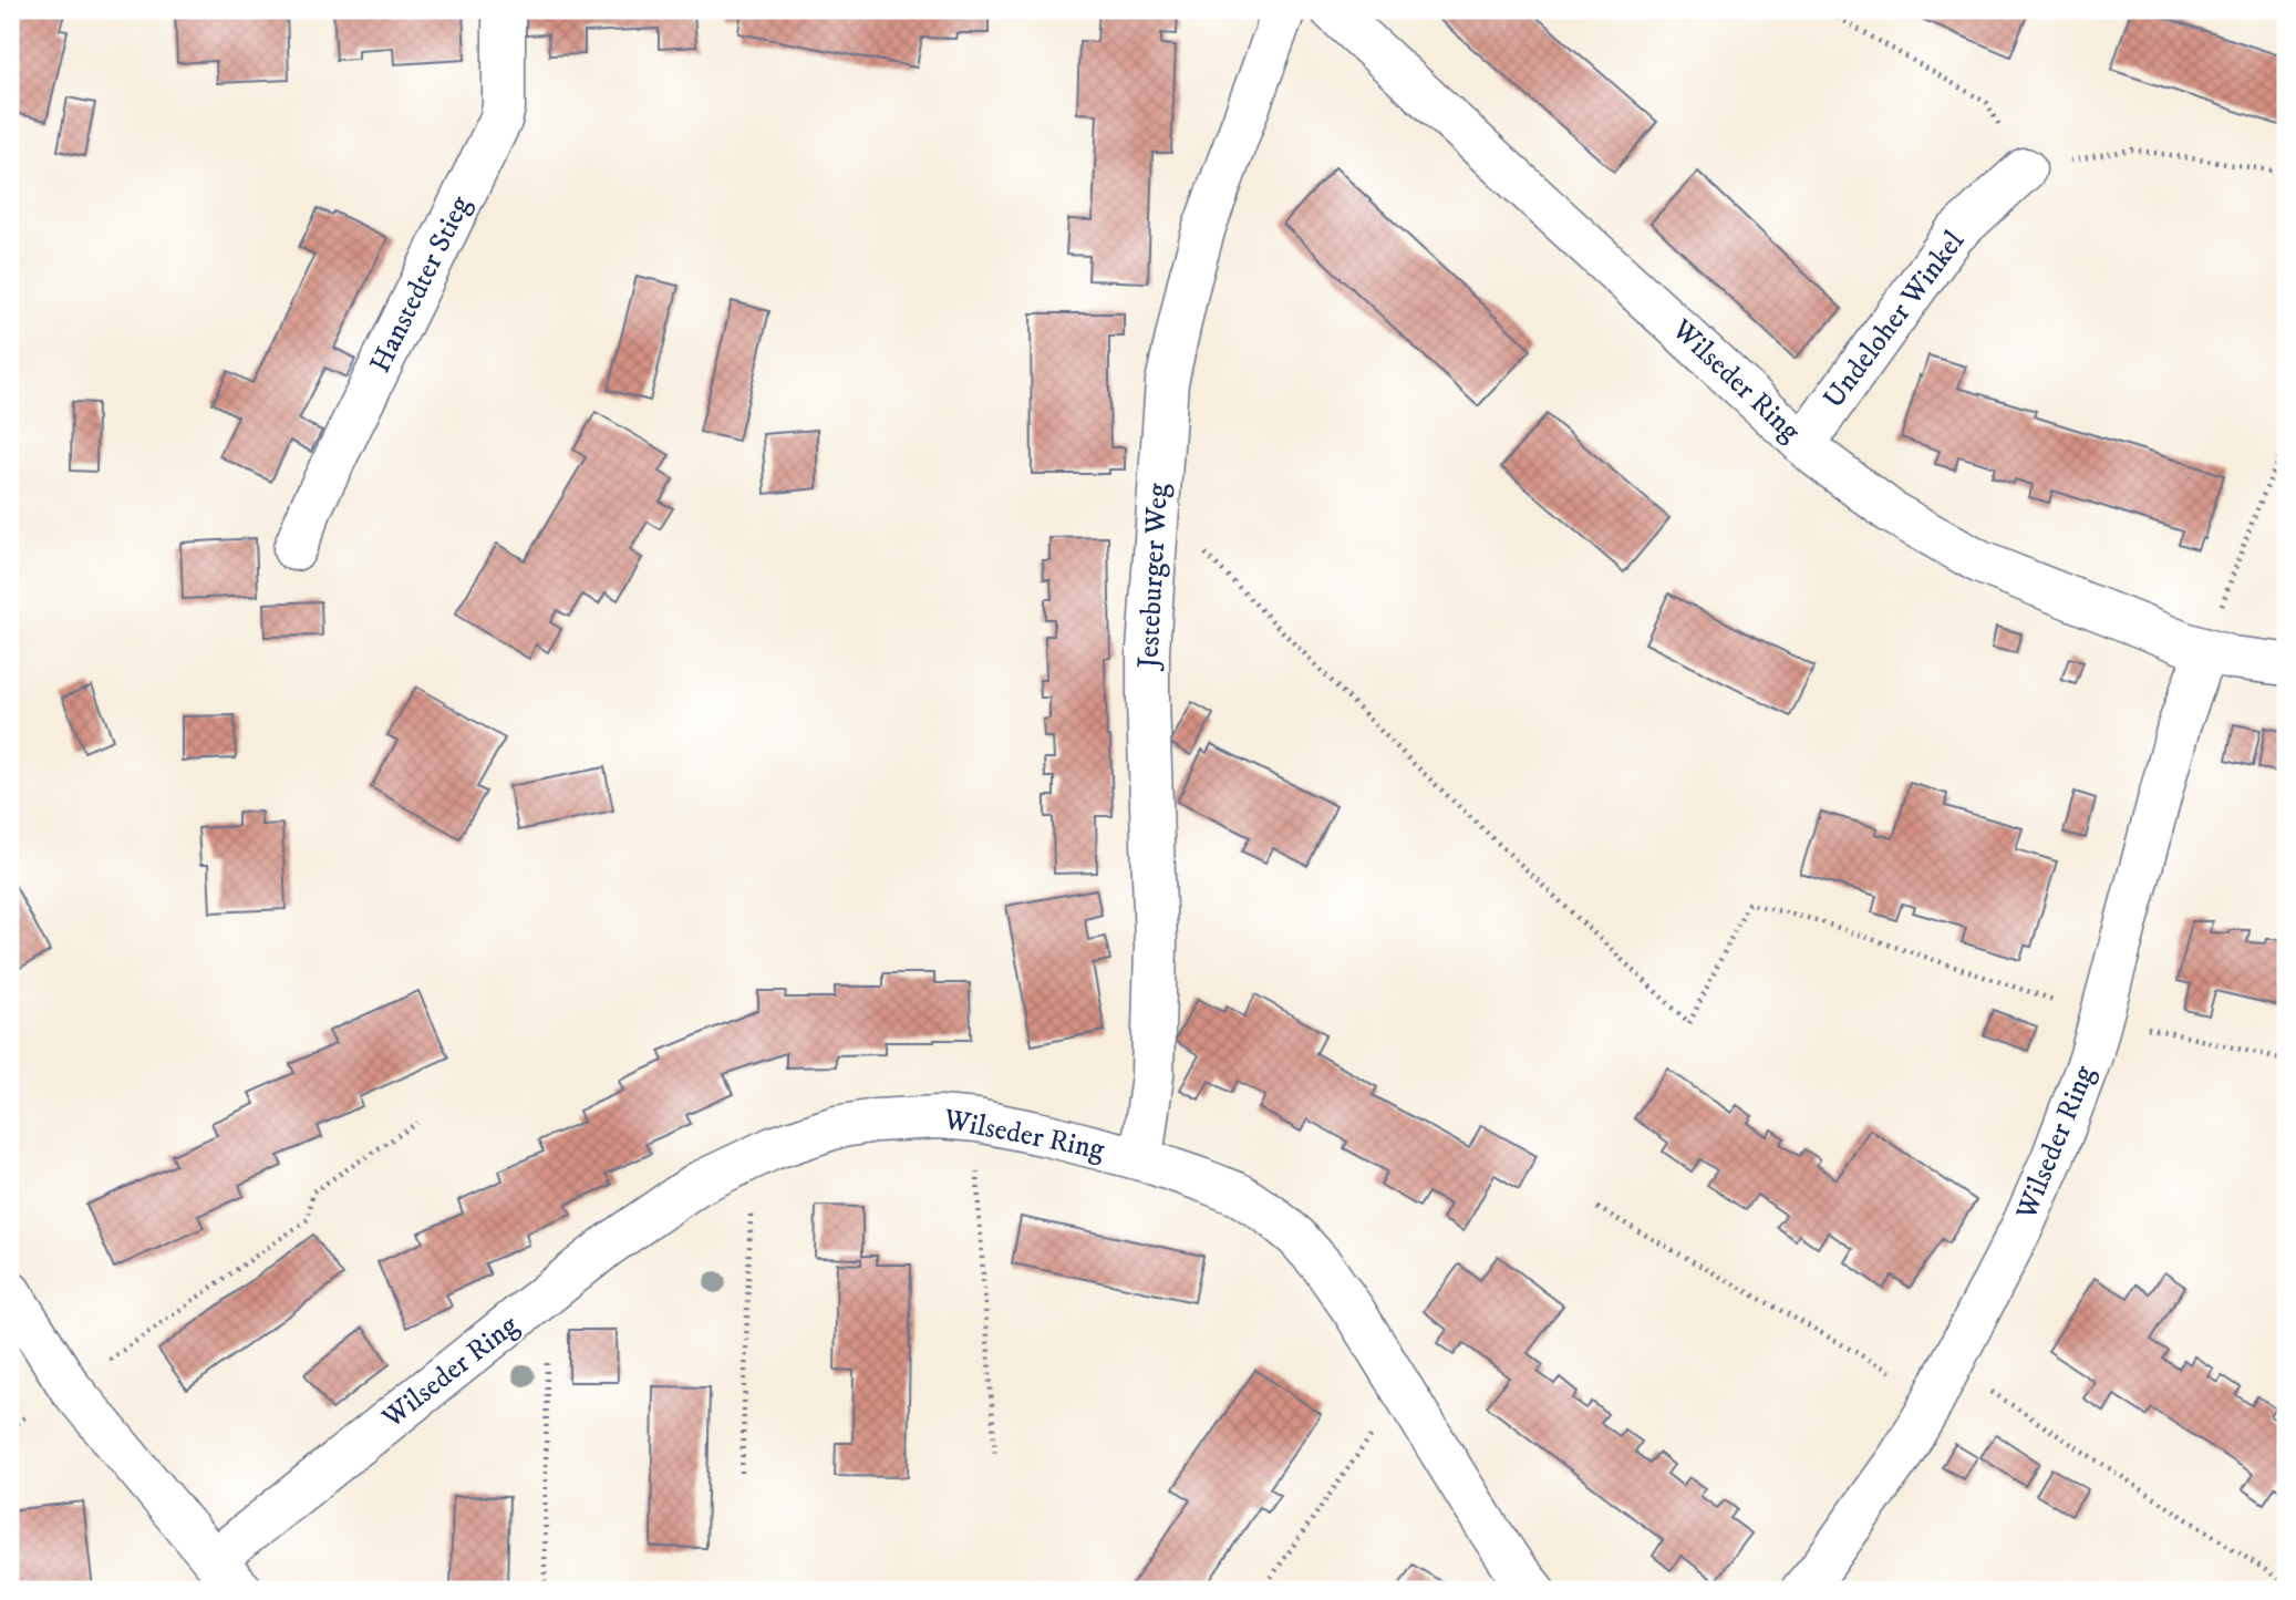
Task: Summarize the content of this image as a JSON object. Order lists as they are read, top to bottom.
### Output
{
  "streets": {
    "street": [
      "Hanstedter Stieg",
      "Undeloher Winkel",
      "Wilseder Ring",
      "Jesteburger Weg"
    ]
  },
  "crossings": [
    ["Undeloher Winkel", "Wilseder Ring"],
    ["Wilseder Ring", "Jesteburger Weg"]
  ]
}
